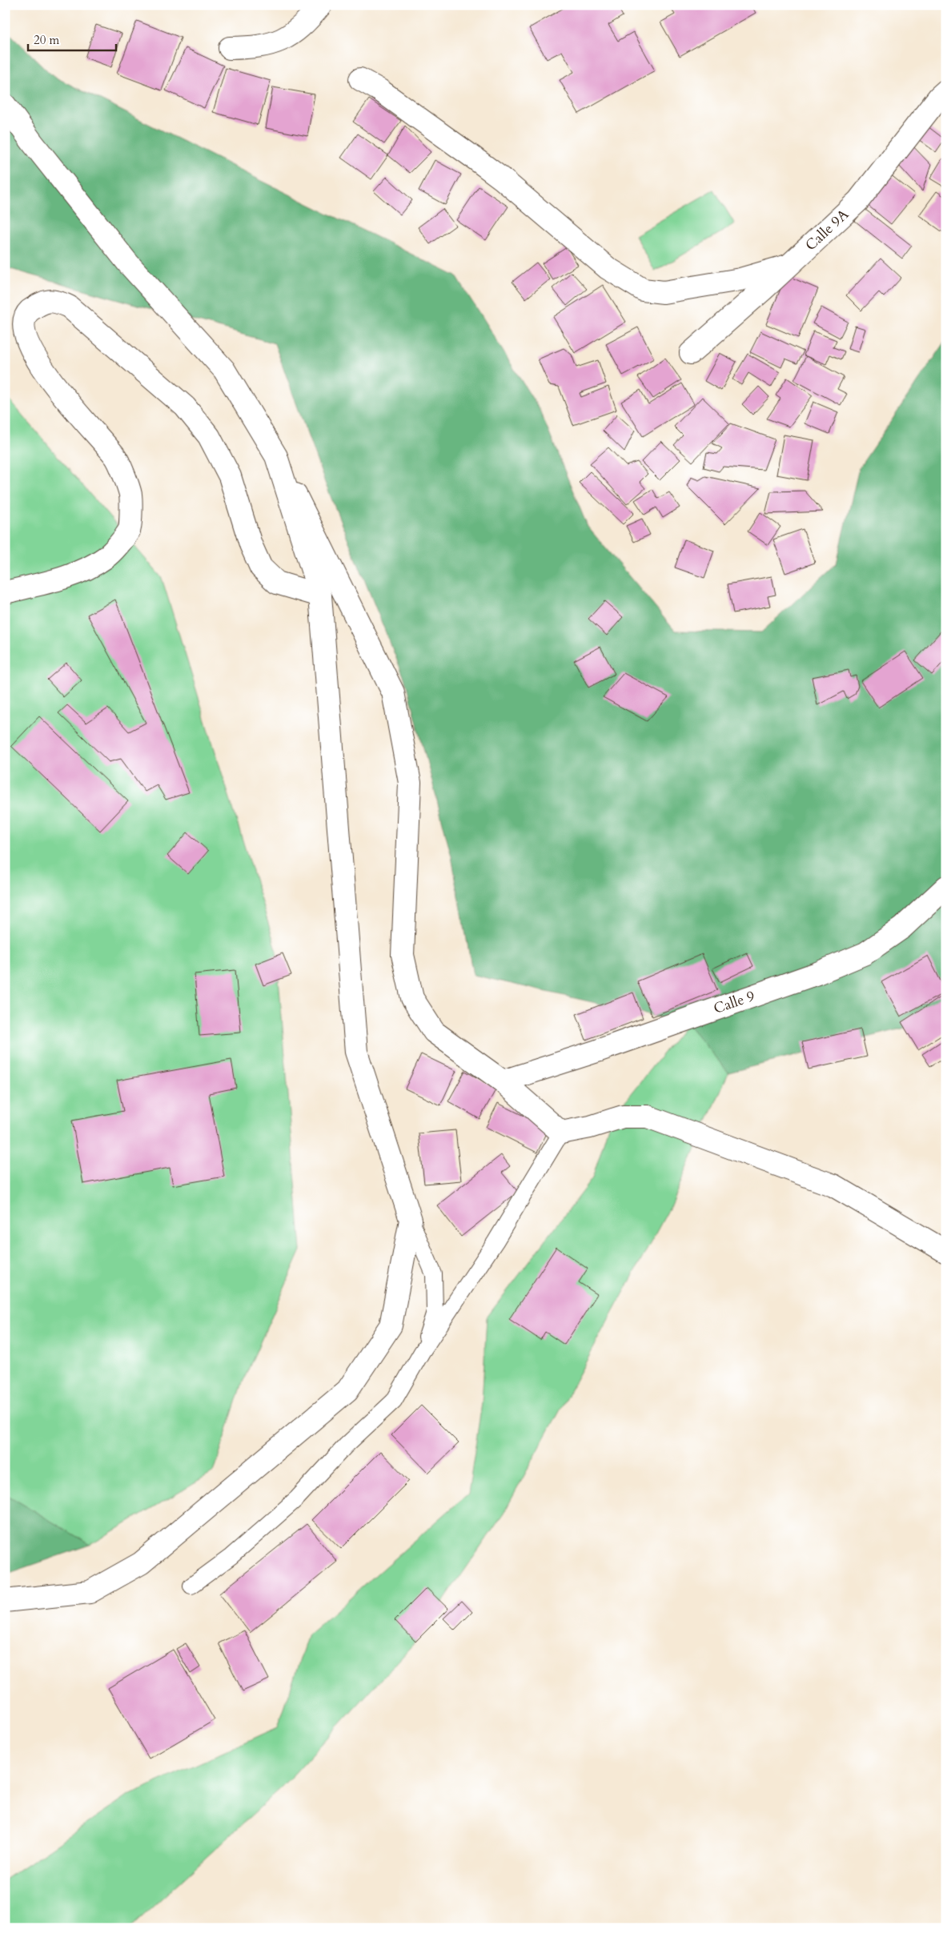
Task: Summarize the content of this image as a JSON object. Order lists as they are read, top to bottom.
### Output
{
  "streets": {
    "street": ["Calle 9A", "Calle 9"]
  },
  "scale_bar": "20 m"
}
